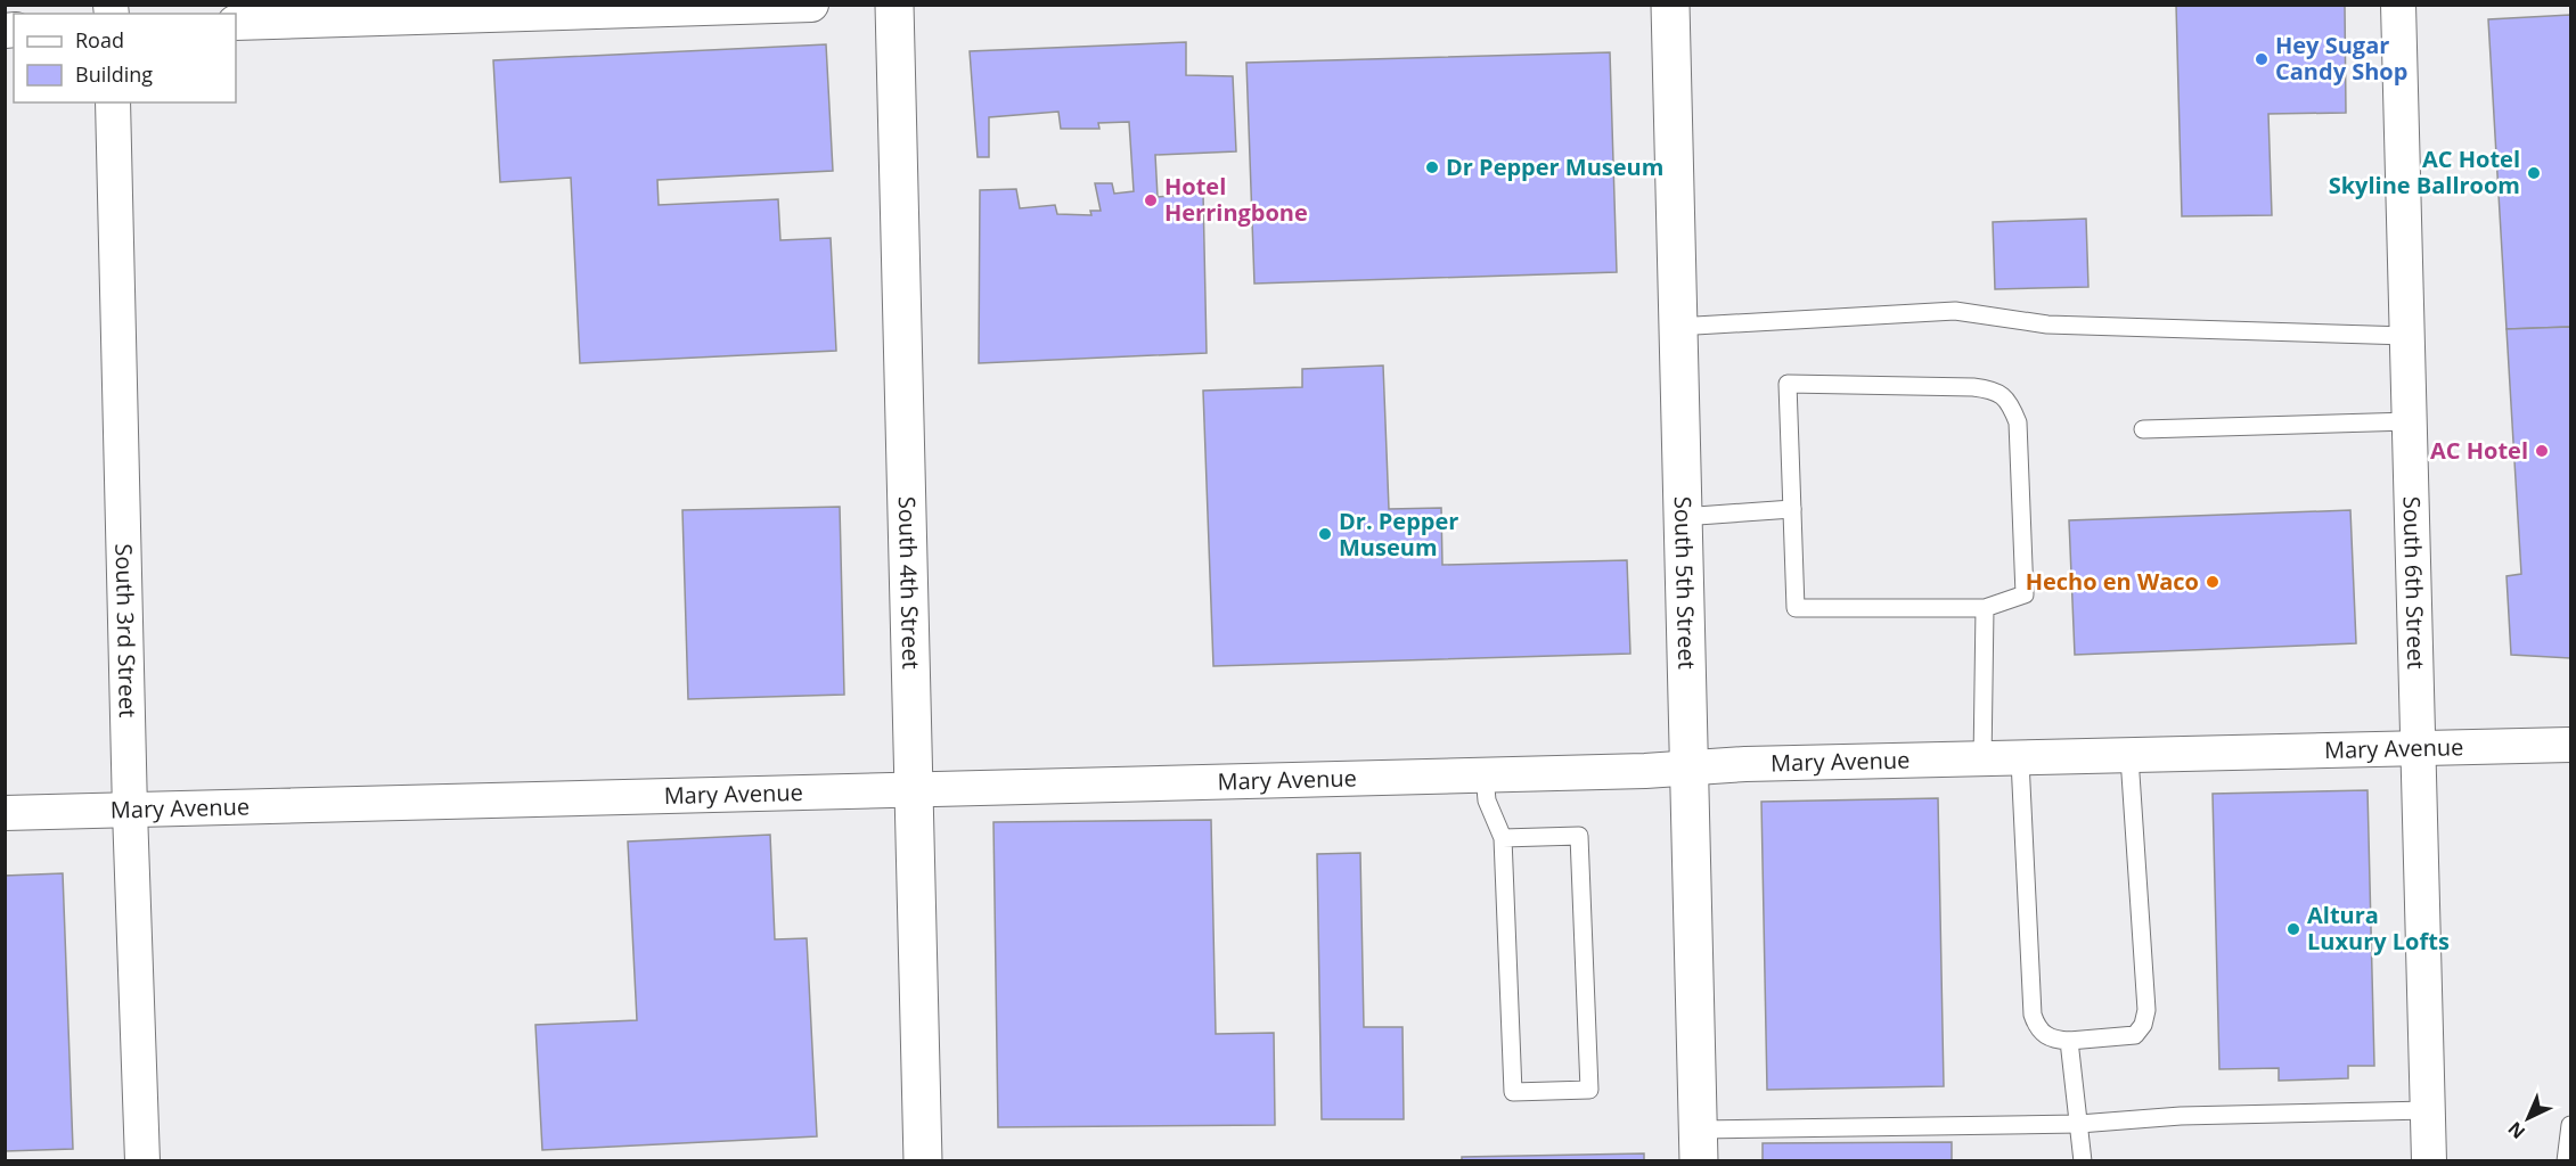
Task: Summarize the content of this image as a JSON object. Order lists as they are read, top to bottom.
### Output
{
  "streets": {
    "street": [
      "South 4th Street",
      "South 5th Street",
      "South 6th Street",
      "South 3rd Street",
      "Mary Avenue"
    ]
  },
  "crossings": [
    ["South 4th Street", "Mary Avenue"],
    ["South 5th Street", "Mary Avenue"],
    ["South 6th Street", "Mary Avenue"],
    ["South 3rd Street", "Mary Avenue"]
  ],
  "places": [
    "Hey Sugar Candy Shop",
    "Dr Pepper Museum",
    "AC Hotel Skyline Ballroom",
    "Hotel Herringbone",
    "AC Hotel",
    "Dr. Pepper Museum",
    "Hecho en Waco",
    "Altura Luxury Lofts"
  ],
  "legend": ["Road", "Building"],
  "north": "bottom left"
}
